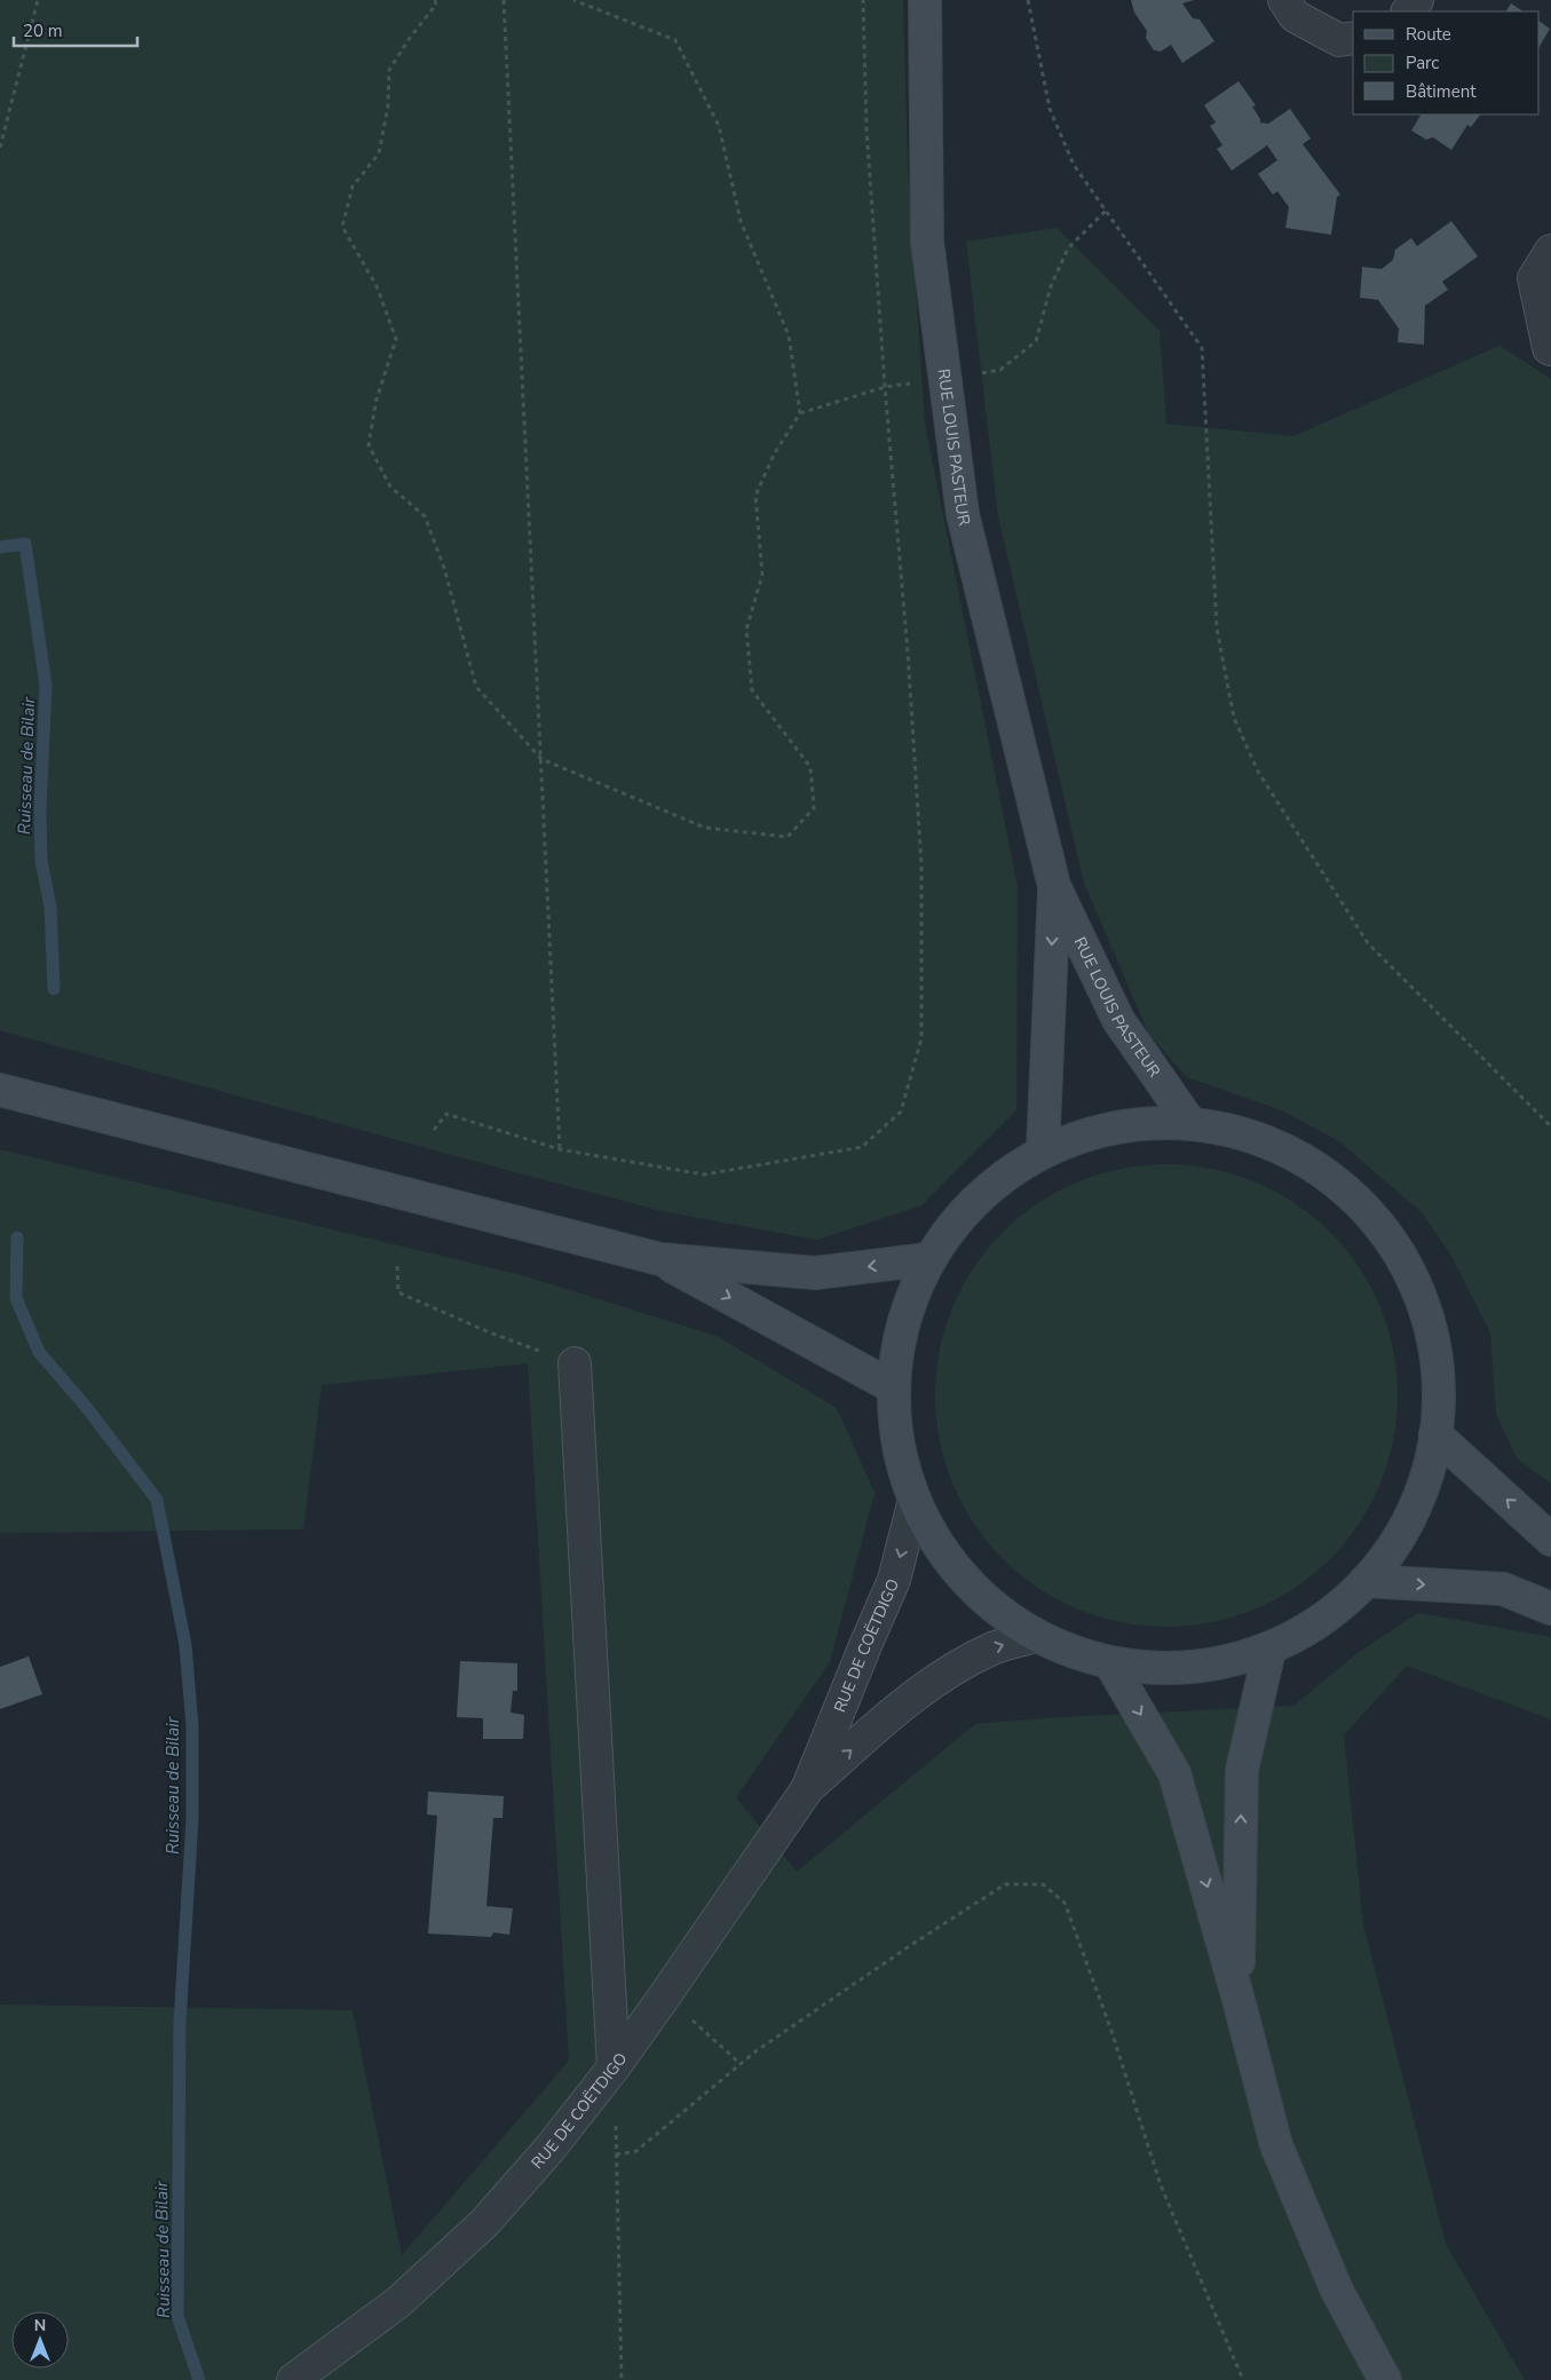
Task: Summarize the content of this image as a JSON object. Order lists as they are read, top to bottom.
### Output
{
  "streets": {
    "main road": ["RUE LOUIS PASTEUR"],
    "street": ["RUE DE COËTDIGO"]
  },
  "water": ["Ruisseau de Bilair"],
  "legend": ["Route", "Parc", "Bâtiment"],
  "scale_bar": "20 m",
  "north": "top"
}
